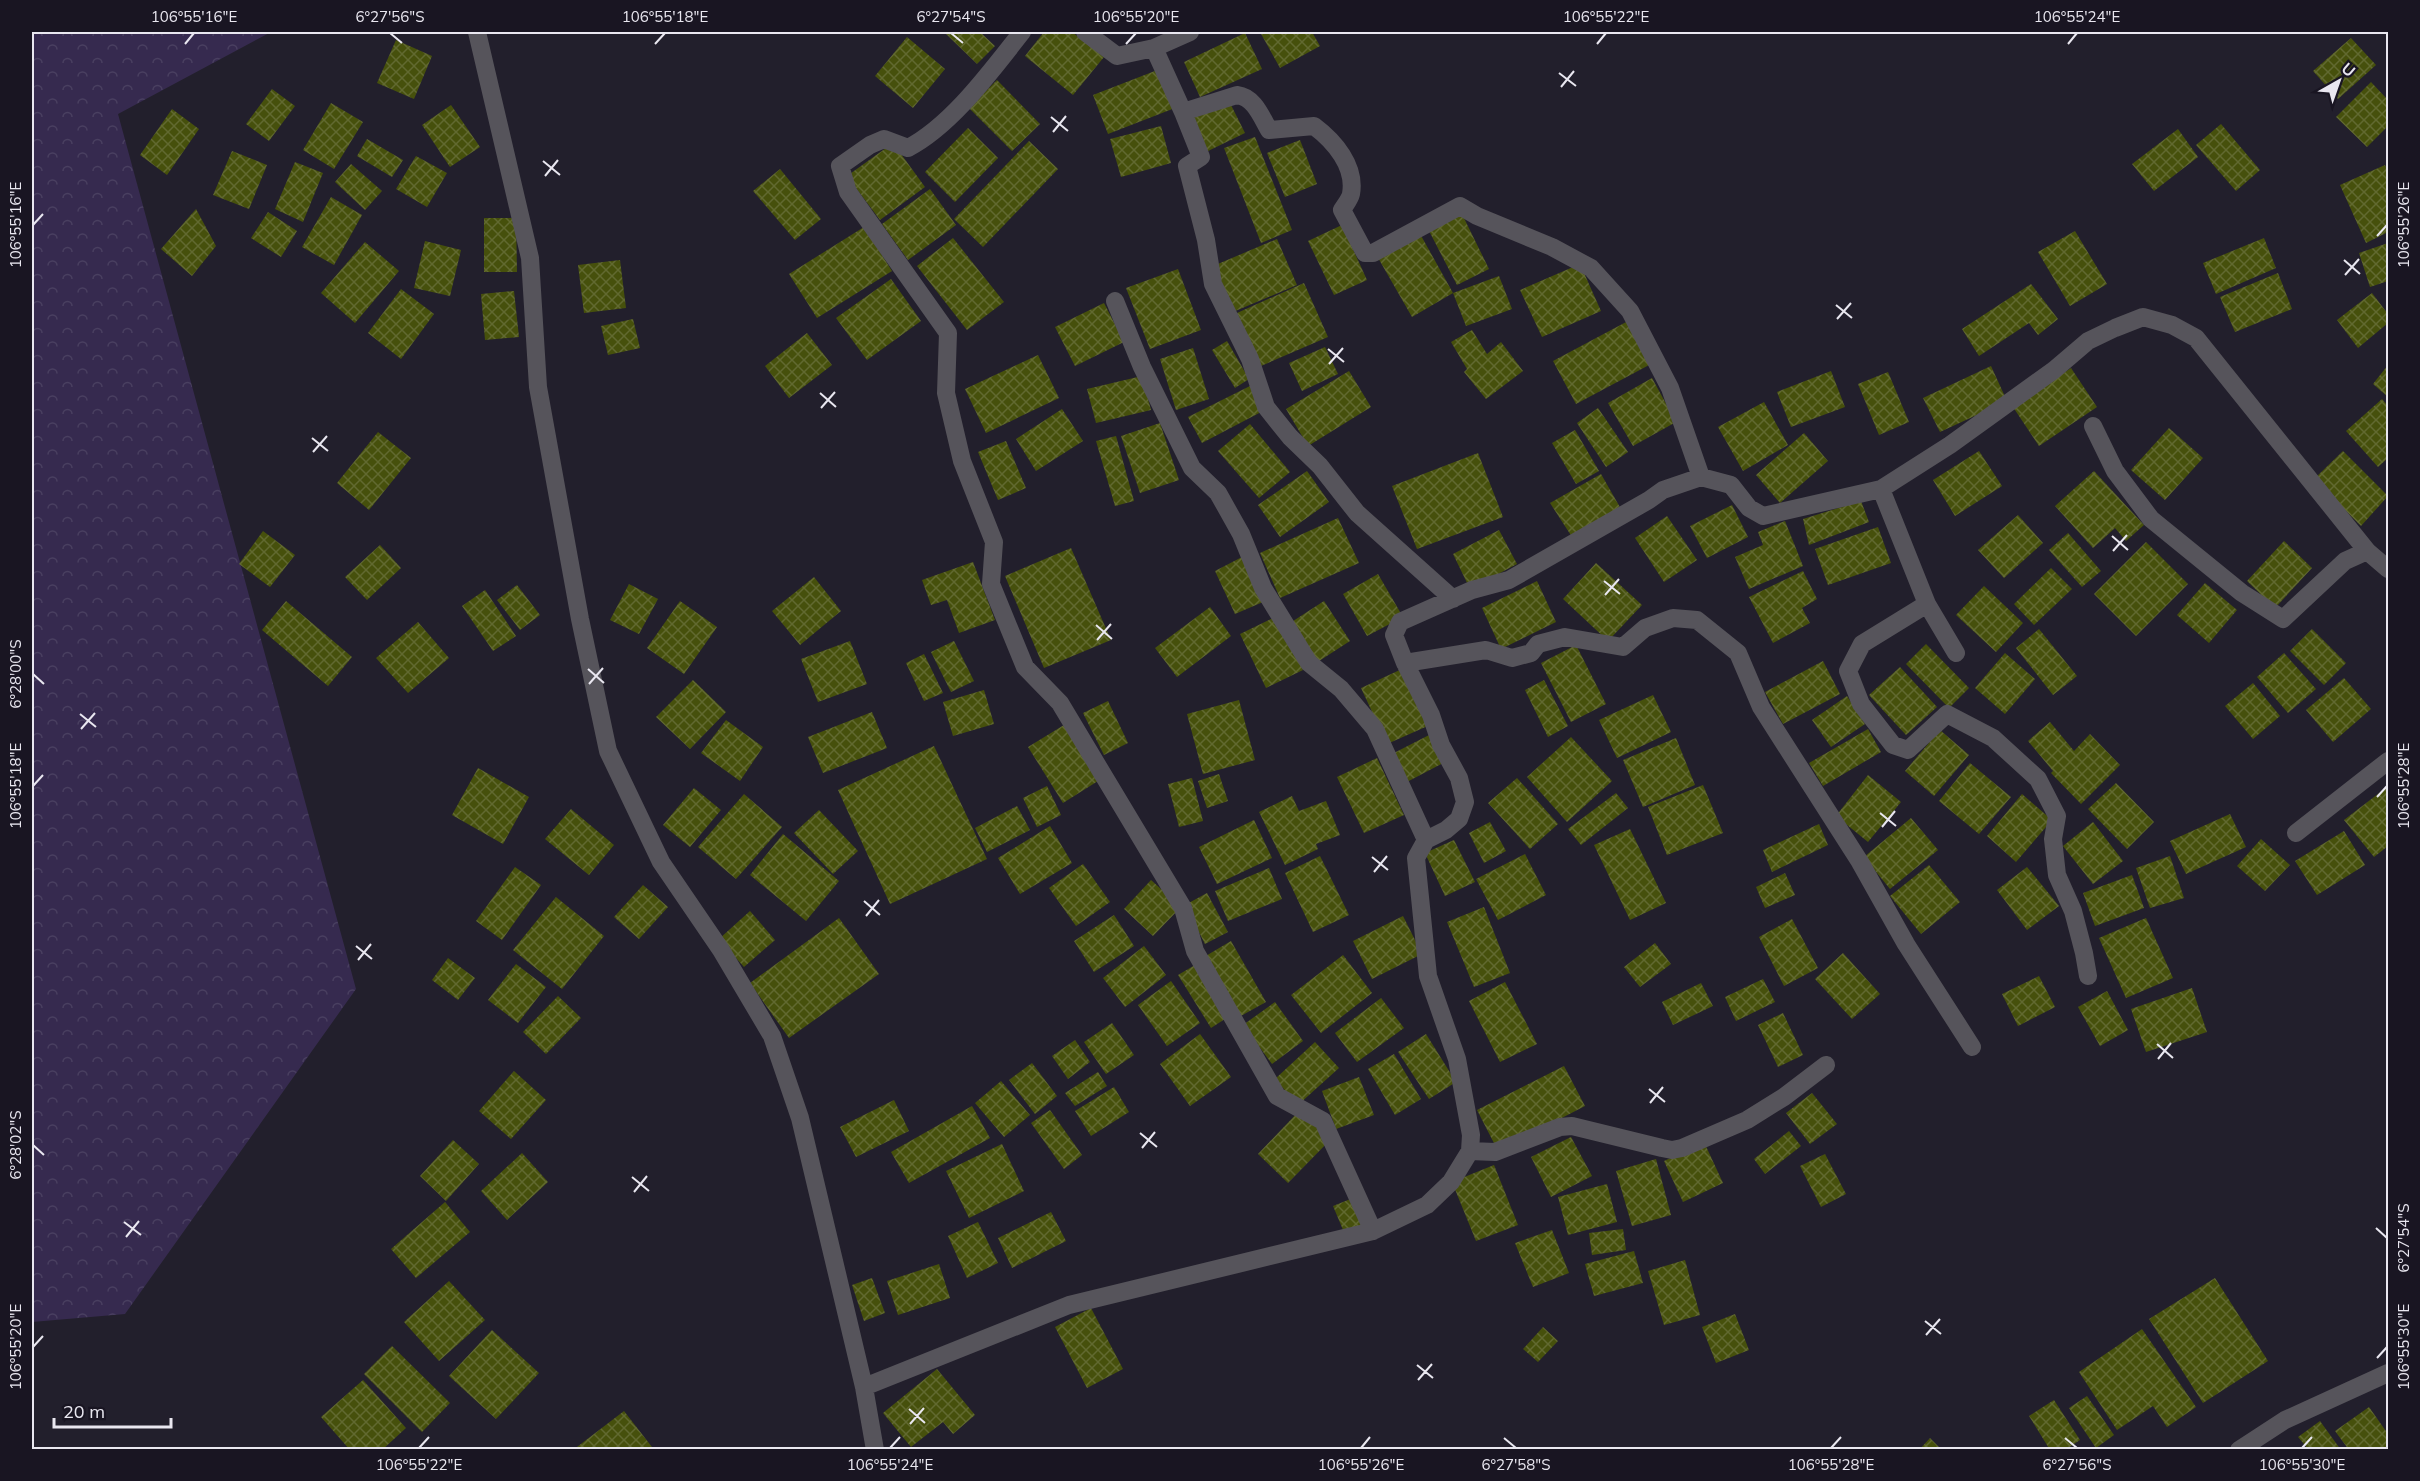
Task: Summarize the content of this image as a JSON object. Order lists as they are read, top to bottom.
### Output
{
  "scale_bar": "20 m",
  "north": "top right",
  "coordinates": [
    "106°55'16\"E",
    "6°27'56\"S",
    "106°55'18\"E",
    "6°27'54\"S",
    "106°55'20\"E",
    "106°55'22\"E",
    "106°55'24\"E",
    "106°55'26\"E",
    "6°28'00\"S",
    "106°55'28\"E",
    "6°28'02\"S",
    "106°55'30\"E",
    "6°27'58\"S"
  ]
}
